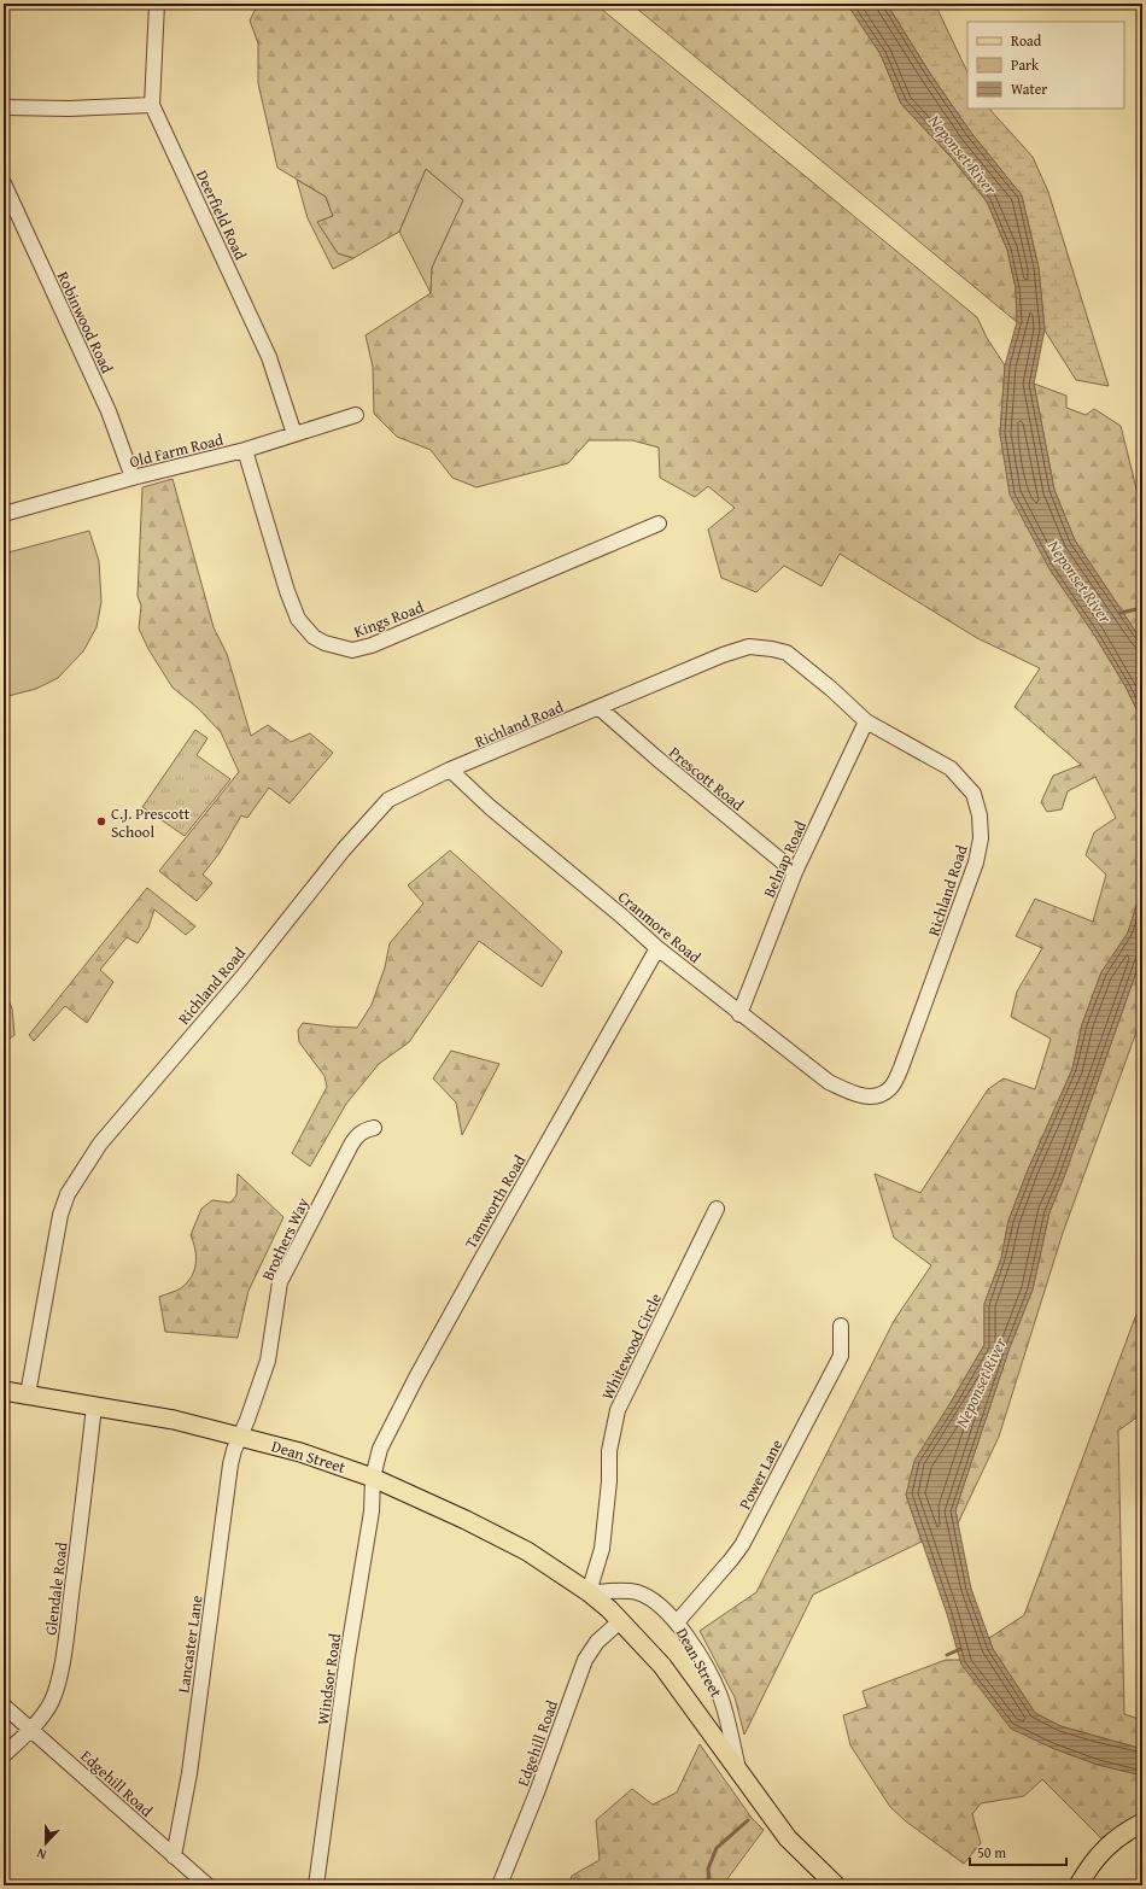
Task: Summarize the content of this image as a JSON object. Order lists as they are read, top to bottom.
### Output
{
  "streets": {
    "main road": ["Dean Street"],
    "street": [
      "Deerfield Road",
      "Robinwood Road",
      "Old Farm Road",
      "Kings Road",
      "Richland Road",
      "Prescott Road",
      "Belnap Road",
      "Cranmore Road",
      "Tamworth Road",
      "Brothers Way",
      "Whitewood Circle",
      "Power Lane",
      "Glendale Road",
      "Lancaster Lane",
      "Windsor Road",
      "Edgehill Road"
    ]
  },
  "crossings": [
    ["Deerfield Road", "Old Farm Road"],
    ["Robinwood Road", "Old Farm Road"],
    ["Old Farm Road", "Kings Road"],
    ["Richland Road", "Prescott Road"],
    ["Richland Road", "Belnap Road"],
    ["Richland Road", "Cranmore Road"],
    ["Richland Road", "Dean Street"],
    ["Prescott Road", "Belnap Road"],
    ["Belnap Road", "Cranmore Road"],
    ["Cranmore Road", "Tamworth Road"],
    ["Tamworth Road", "Dean Street"],
    ["Tamworth Road", "Windsor Road"],
    ["Brothers Way", "Dean Street"],
    ["Brothers Way", "Lancaster Lane"],
    ["Whitewood Circle", "Dean Street"],
    ["Dean Street", "Power Lane"],
    ["Dean Street", "Glendale Road"],
    ["Dean Street", "Lancaster Lane"],
    ["Dean Street", "Windsor Road"],
    ["Dean Street", "Edgehill Road"],
    ["Glendale Road", "Edgehill Road"],
    ["Lancaster Lane", "Edgehill Road"]
  ],
  "water": ["Neponset River"],
  "places": ["C.J. Prescott School"],
  "legend": ["Road", "Park", "Water"],
  "scale_bar": "50 m",
  "north": "bottom"
}
